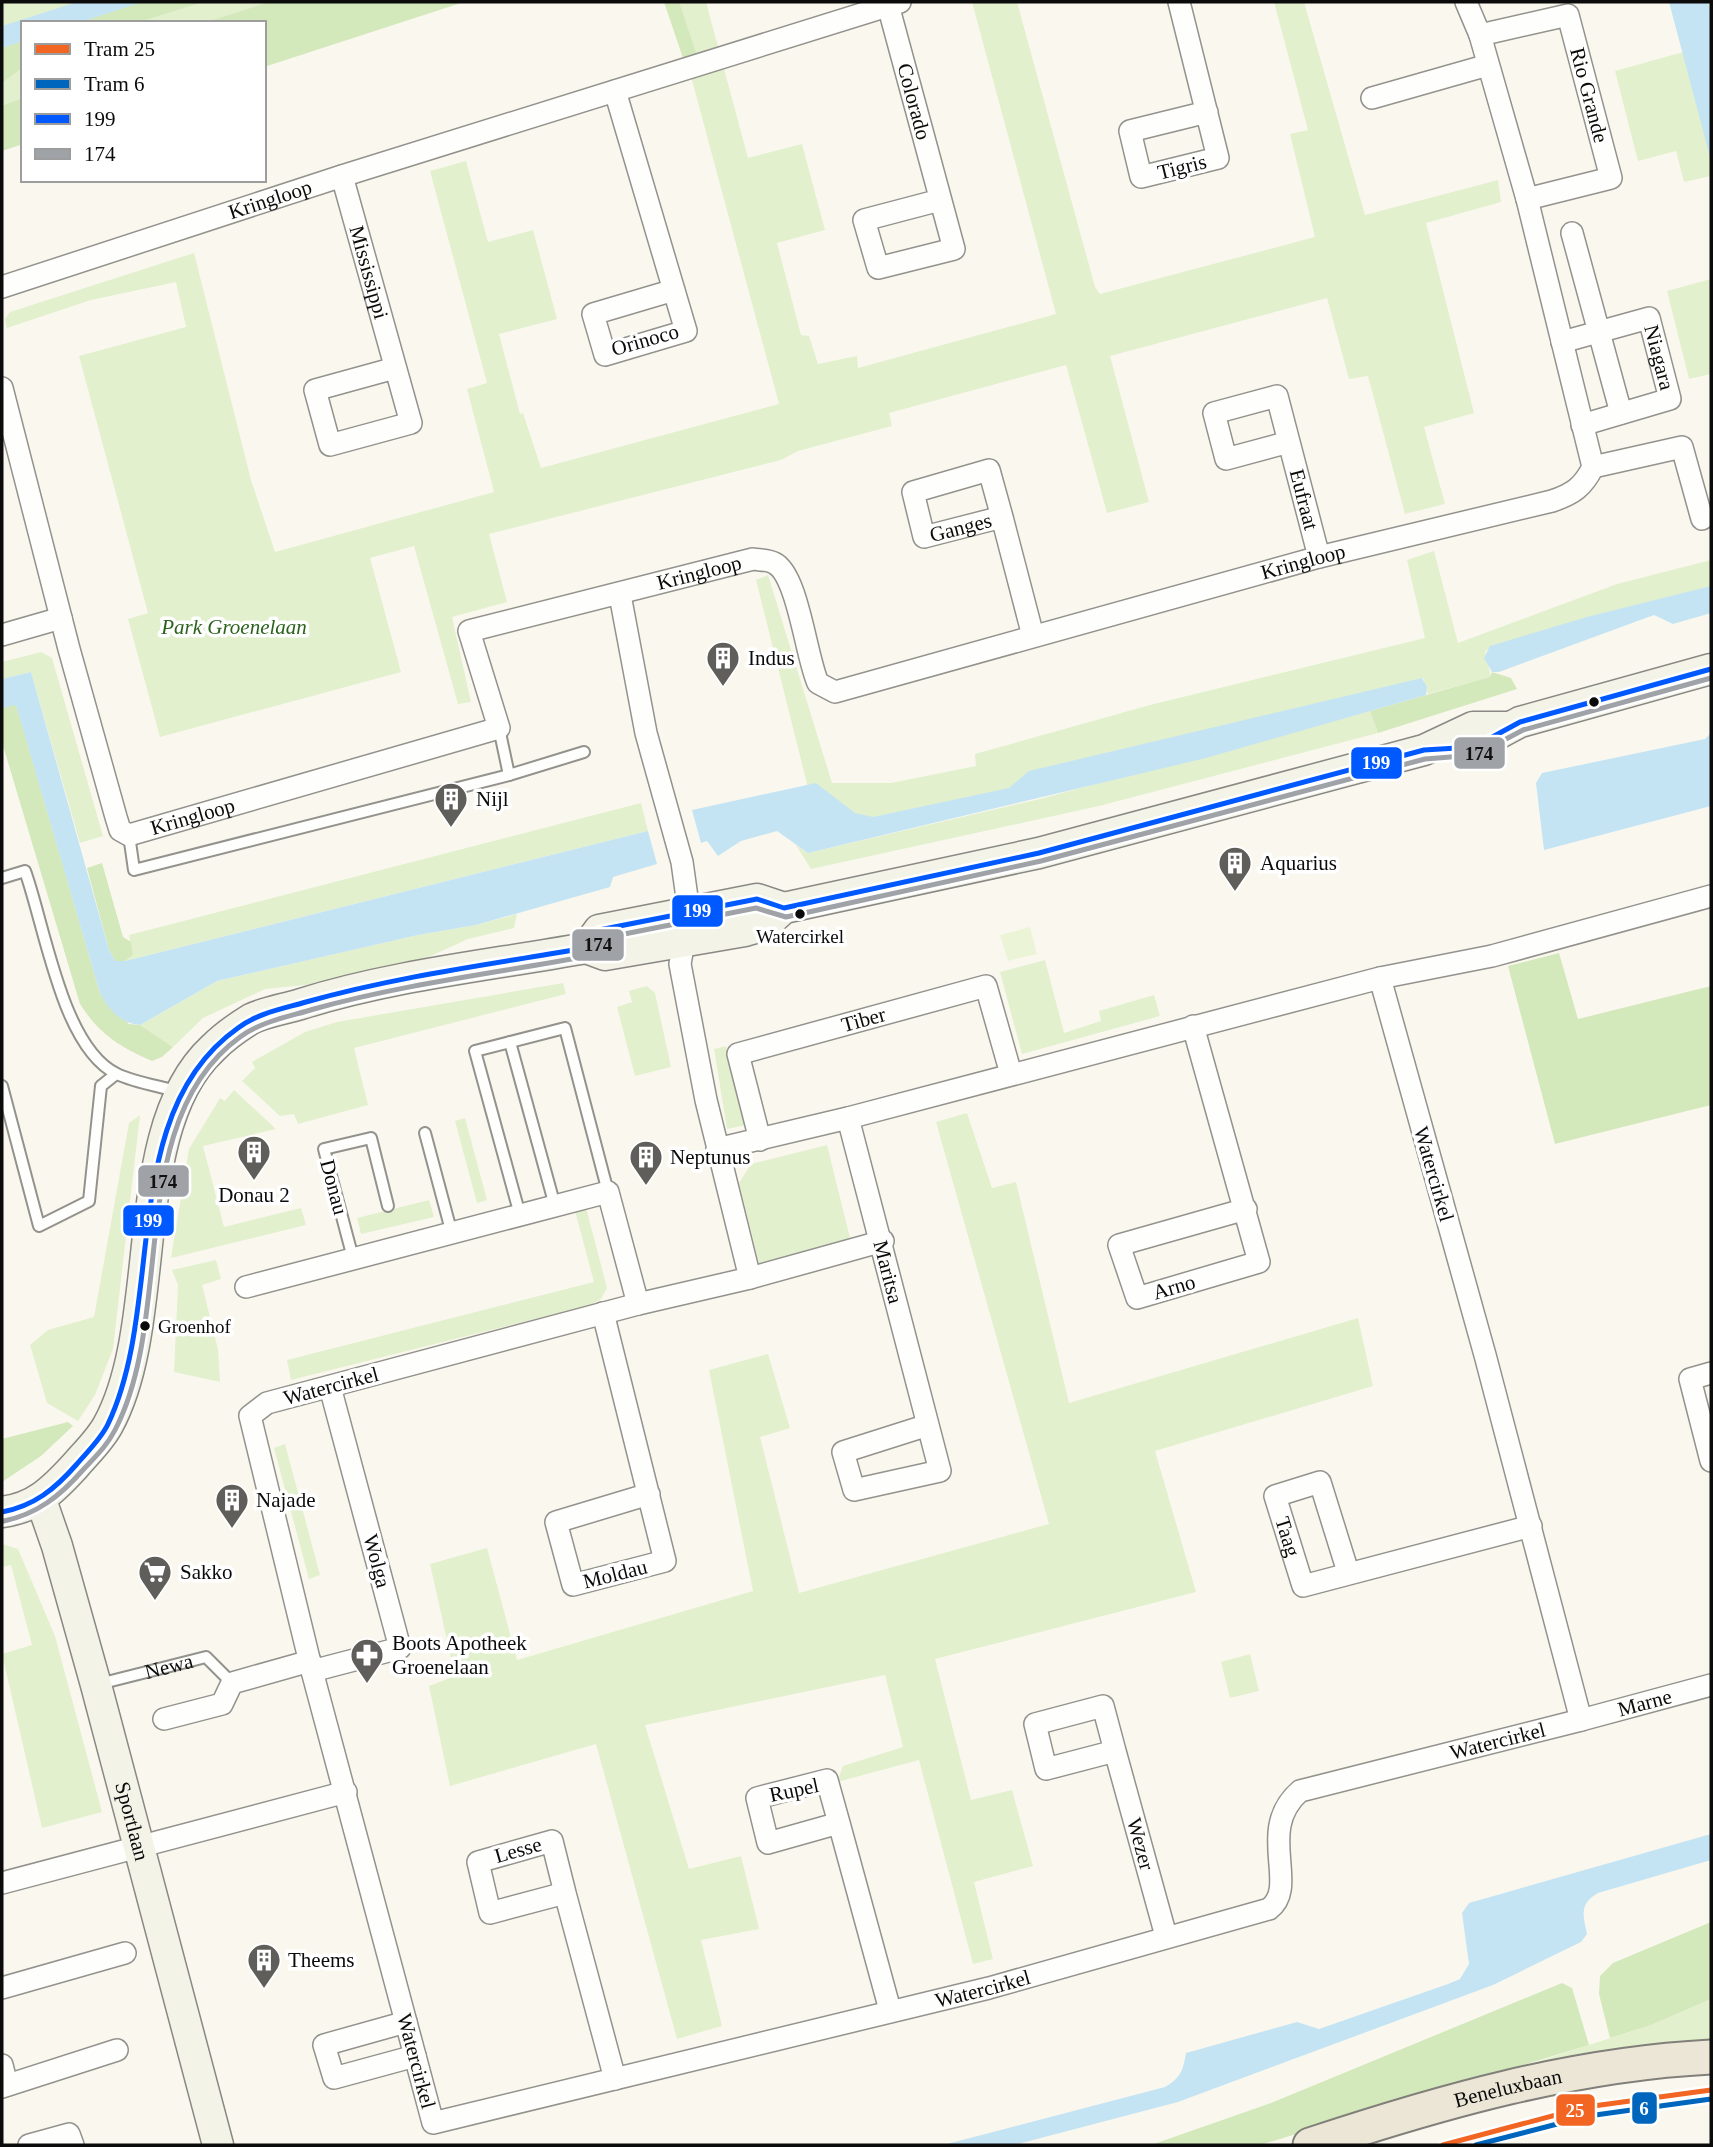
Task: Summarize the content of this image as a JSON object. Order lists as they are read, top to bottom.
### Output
{
  "streets": {
    "main road": ["Beneluxbaan"],
    "street": [
      "Rio Grande",
      "Colorado",
      "Kringloop",
      "Mississippi",
      "Orinoco",
      "Niagara",
      "Eufraat",
      "Ganges",
      "Tiber",
      "Watercirkel",
      "Maritsa",
      "Arno",
      "Taag",
      "Wolga",
      "Moldau",
      "Marne",
      "Rupel",
      "Sportlaan",
      "Wezer"
    ],
    "lane": ["Donau", "Newa"]
  },
  "crossings": [
    ["Colorado", "Kringloop"],
    ["Kringloop", "Mississippi"],
    ["Kringloop", "Orinoco"],
    ["Kringloop", "Eufraat"],
    ["Kringloop", "Ganges"],
    ["Watercirkel", "Maritsa"],
    ["Watercirkel", "Taag"],
    ["Watercirkel", "Wolga"],
    ["Watercirkel", "Moldau"],
    ["Watercirkel", "Marne"],
    ["Watercirkel", "Rupel"],
    ["Watercirkel", "Wezer"],
    ["Newa", "Sportlaan"]
  ],
  "parks": ["Park Groenelaan"],
  "places": {
    "building": [
      "Indus",
      "Nijl",
      "Aquarius",
      "Donau 2",
      "Neptunus",
      "Najade",
      "Theems"
    ],
    "other": ["Watercirkel", "Groenhof"],
    "supermarket": ["Sakko"],
    "pharmacy": ["Boots Apotheek Groenelaan"]
  },
  "lines": [
    "transit line 199",
    "transit line 174",
    "tram line 25",
    "tram line 6"
  ],
  "legend": [
    "Tram 25",
    "Tram 6",
    "199",
    "174"
  ]
}
